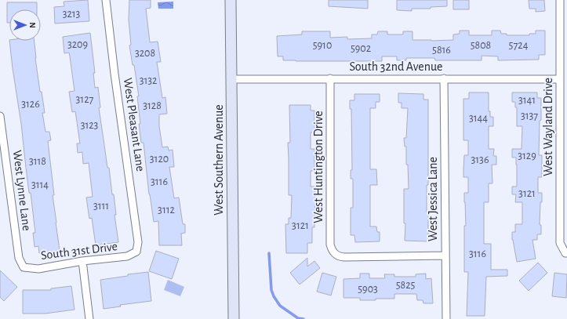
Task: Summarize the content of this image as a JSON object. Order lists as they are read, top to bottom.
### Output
{
  "streets": {
    "main road": ["West Southern Avenue"],
    "street": [
      "South 32nd Avenue",
      "West Pleasant Lane",
      "West Wayland Drive",
      "West Huntington Drive",
      "West Lynne Lane",
      "West Jessica Lane",
      "South 31st Drive"
    ]
  },
  "crossings": [
    ["South 32nd Avenue", "West Wayland Drive"],
    ["South 32nd Avenue", "West Southern Avenue"],
    ["South 32nd Avenue", "West Huntington Drive"],
    ["South 32nd Avenue", "West Jessica Lane"],
    ["West Pleasant Lane", "South 31st Drive"],
    ["West Huntington Drive", "West Jessica Lane"],
    ["West Lynne Lane", "South 31st Drive"]
  ],
  "house_numbers": [
    "3213",
    "3209",
    "5910",
    "5808",
    "5724",
    "5902",
    "5816",
    "3208",
    "3132",
    "3127",
    "3141",
    "3126",
    "3128",
    "3137",
    "3144",
    "3123",
    "3129",
    "3120",
    "3136",
    "3118",
    "3116",
    "3114",
    "3121",
    "3111",
    "3112",
    "3121",
    "3116",
    "5825",
    "5903"
  ],
  "north": "right"
}
